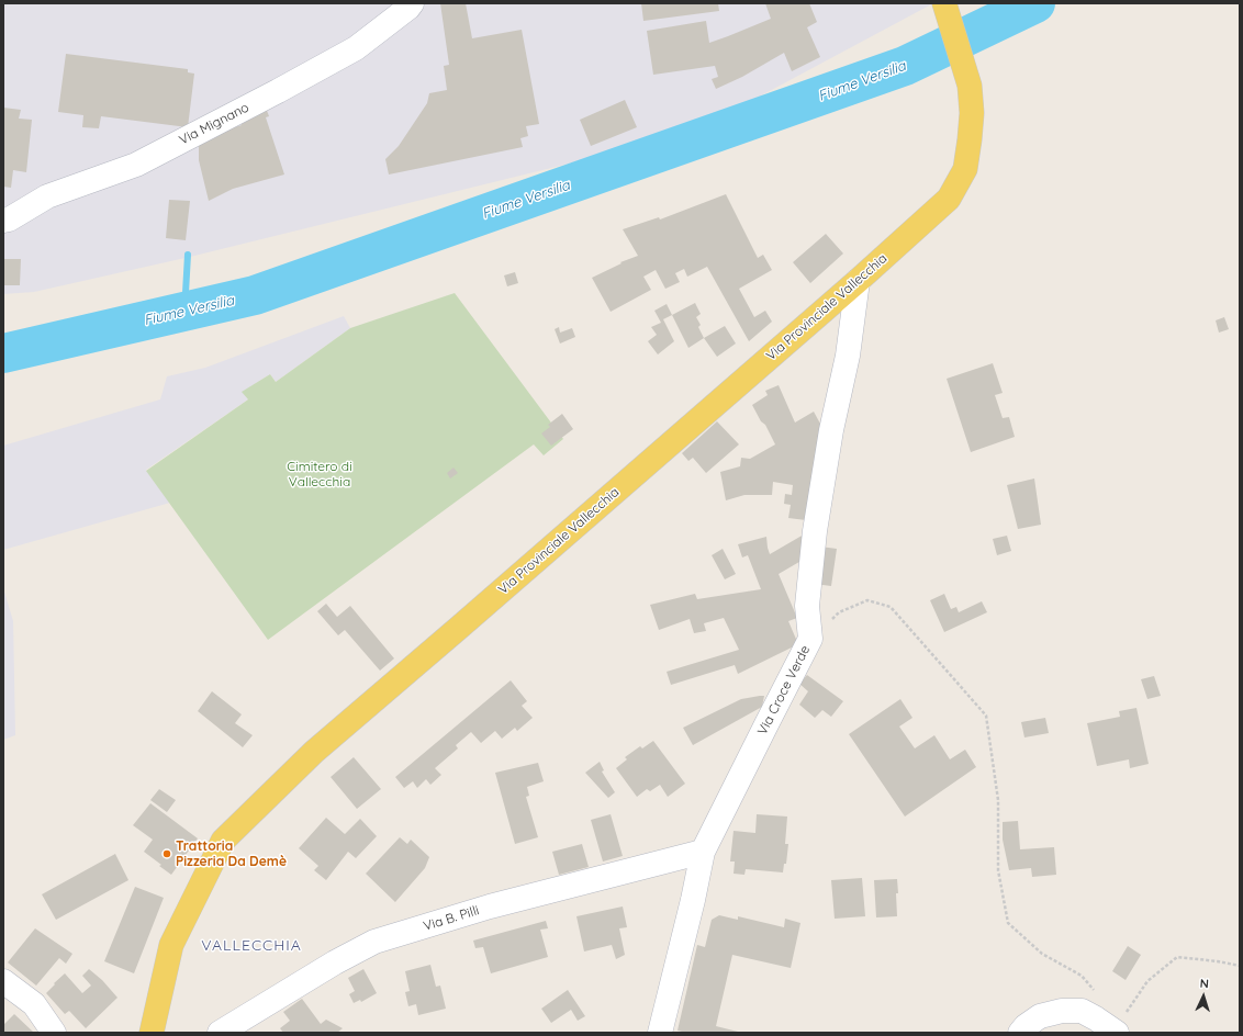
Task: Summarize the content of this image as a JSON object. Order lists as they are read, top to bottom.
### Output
{
  "streets": {
    "main road": ["Via Provinciale Vallecchia"],
    "street": ["Via Mignano", "Via Croce Verde", "Via B. Pilli"]
  },
  "crossings": [
    ["Via Provinciale Vallecchia", "Via Croce Verde"],
    ["Via Croce Verde", "Via B. Pilli"]
  ],
  "districts": ["VALLECCHIA"],
  "water": ["Fiume Versilia"],
  "parks": ["Cimitero di Vallecchia"],
  "places": ["Trattoria Pizzeria Da Demè"],
  "north": "top"
}
